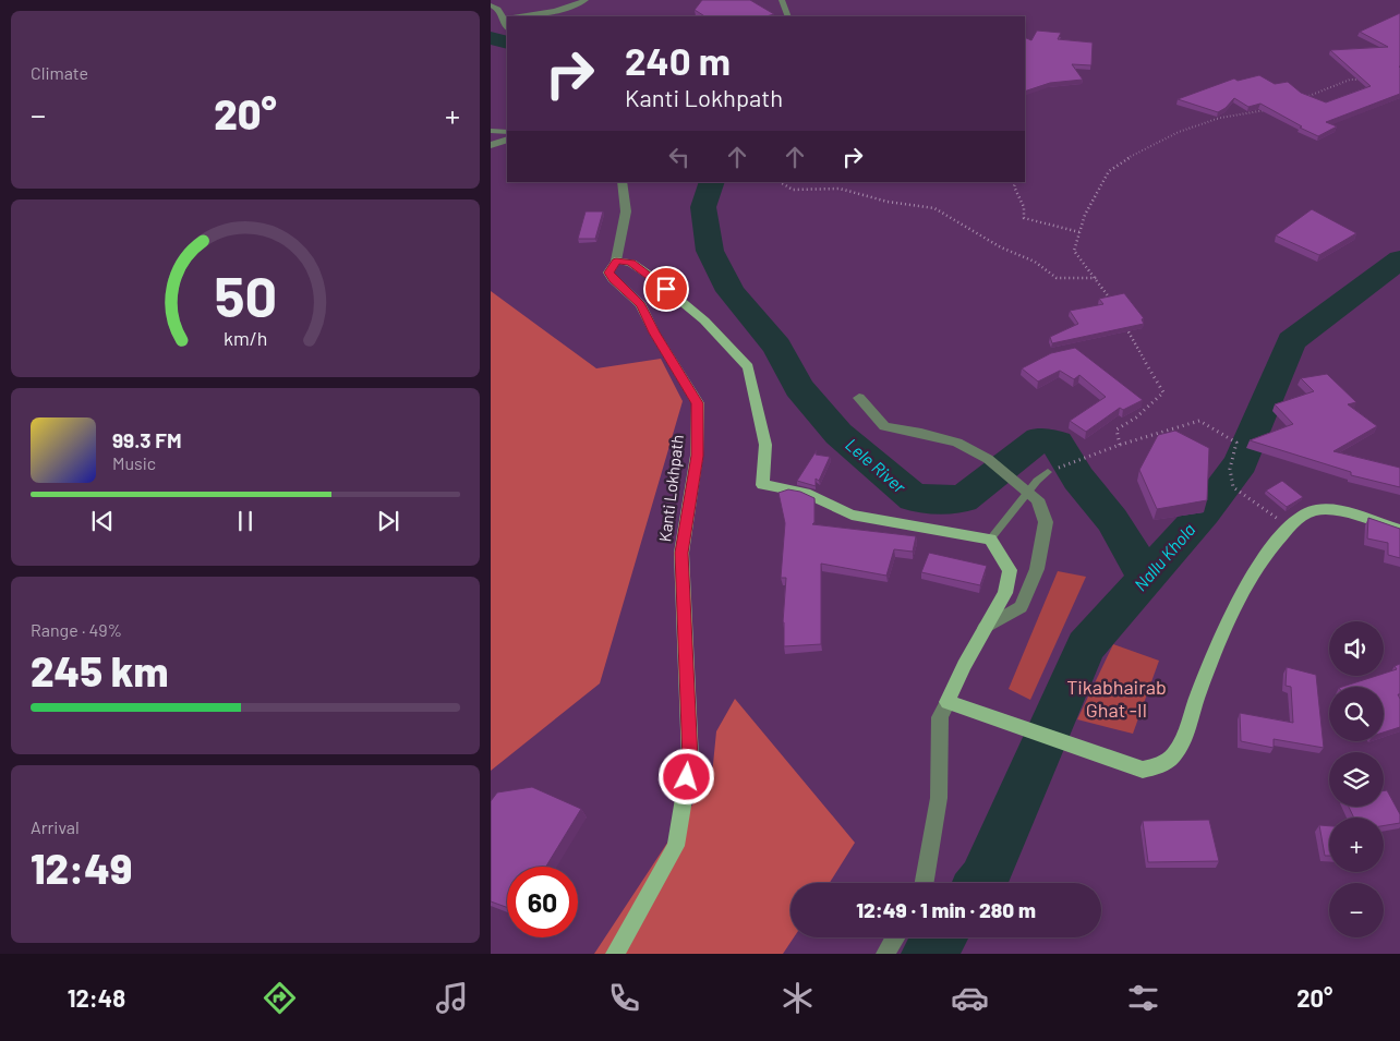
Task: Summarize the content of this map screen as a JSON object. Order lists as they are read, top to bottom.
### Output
{
  "streets": {
    "main road": ["Kanti Lokhpath"]
  },
  "water": ["Lele River", "Nallu Khola"],
  "parks": ["Tikabhairab Ghat -II"],
  "page": {
    "tile": [
      "Climate",
      ["Range · 49%", "245 km"],
      ["Arrival", "12:49"]
    ],
    "turn": ["240 m", "Kanti Lokhpath"],
    "heat": ["−", "20°", "+"],
    "song": ["99.3 FM", "Music"],
    "map_buttons": ["+", "−"],
    "limit": "60",
    "trip": "12:49 · 1 min · 280 m",
    "tabs": ["12:48", "20°"],
    "gauge": ["50", "km/h"]
  }
}
